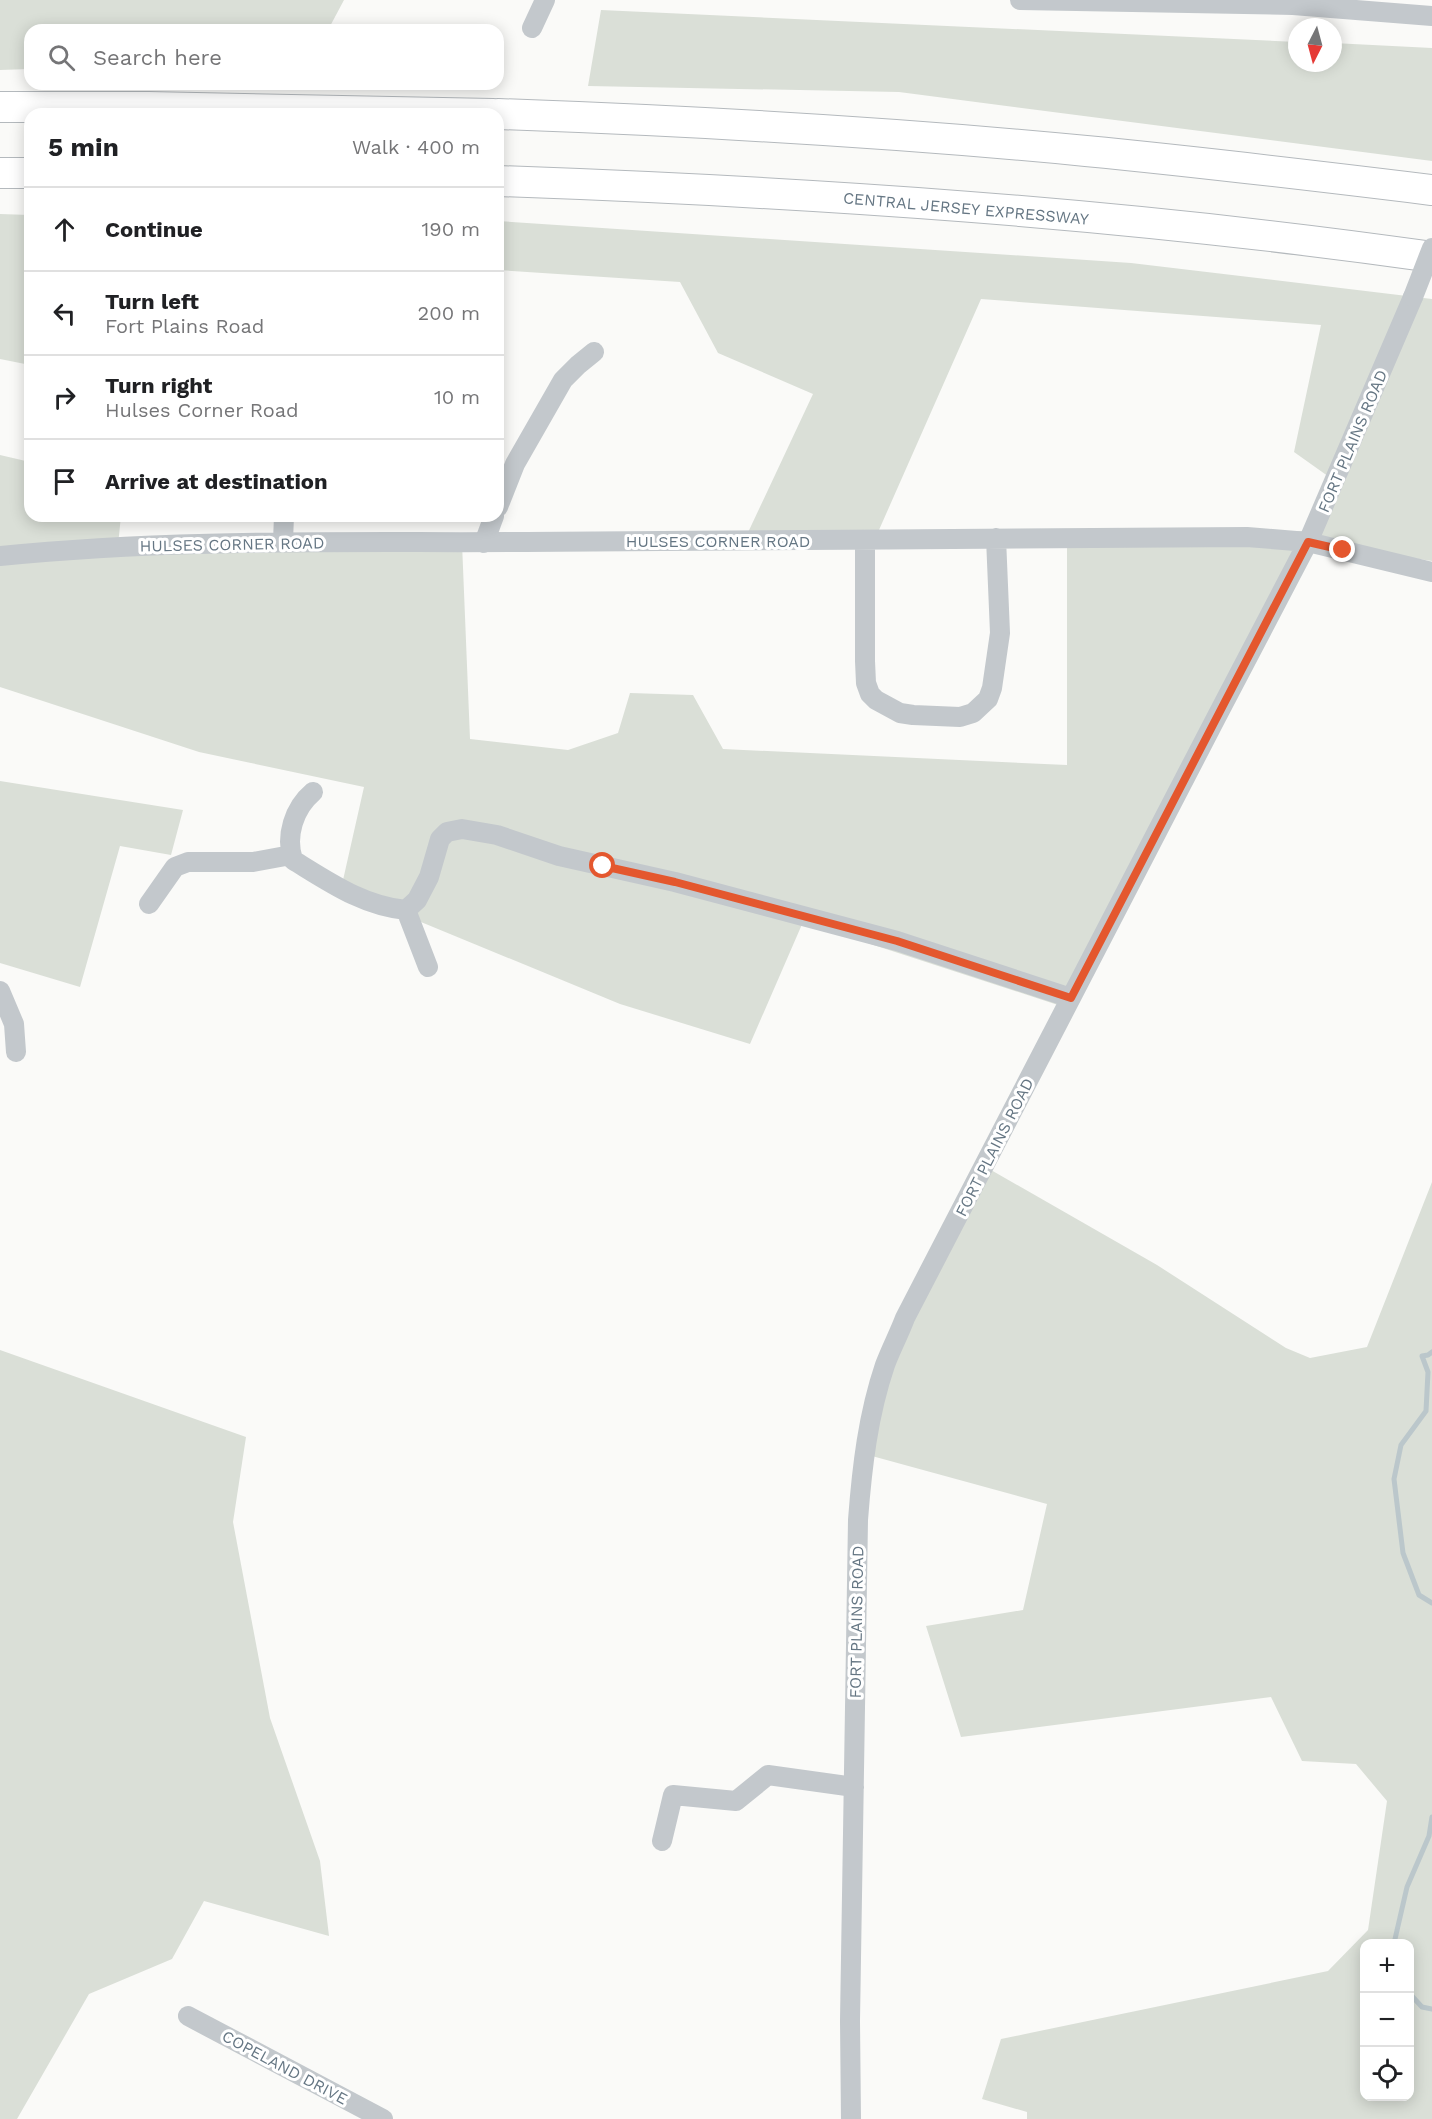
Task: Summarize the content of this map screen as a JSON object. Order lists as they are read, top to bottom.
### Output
{
  "streets": {
    "highway": ["CENTRAL JERSEY EXPRESSWAY"],
    "street": ["FORT PLAINS ROAD", "HULSES CORNER ROAD", "COPELAND DRIVE"]
  },
  "crossings": [
    ["FORT PLAINS ROAD", "HULSES CORNER ROAD"]
  ],
  "north": "bottom",
  "page": {
    "search": "Search here",
    "heading": ["5 min", "Walk · 400 m"],
    "list": [
      ["Continue", "190 m"],
      ["Turn left", "Fort Plains Road", "200 m"],
      ["Turn right", "Hulses Corner Road", "10 m"],
      "Arrive at destination"
    ],
    "map_buttons": ["+", "−"]
  }
}
